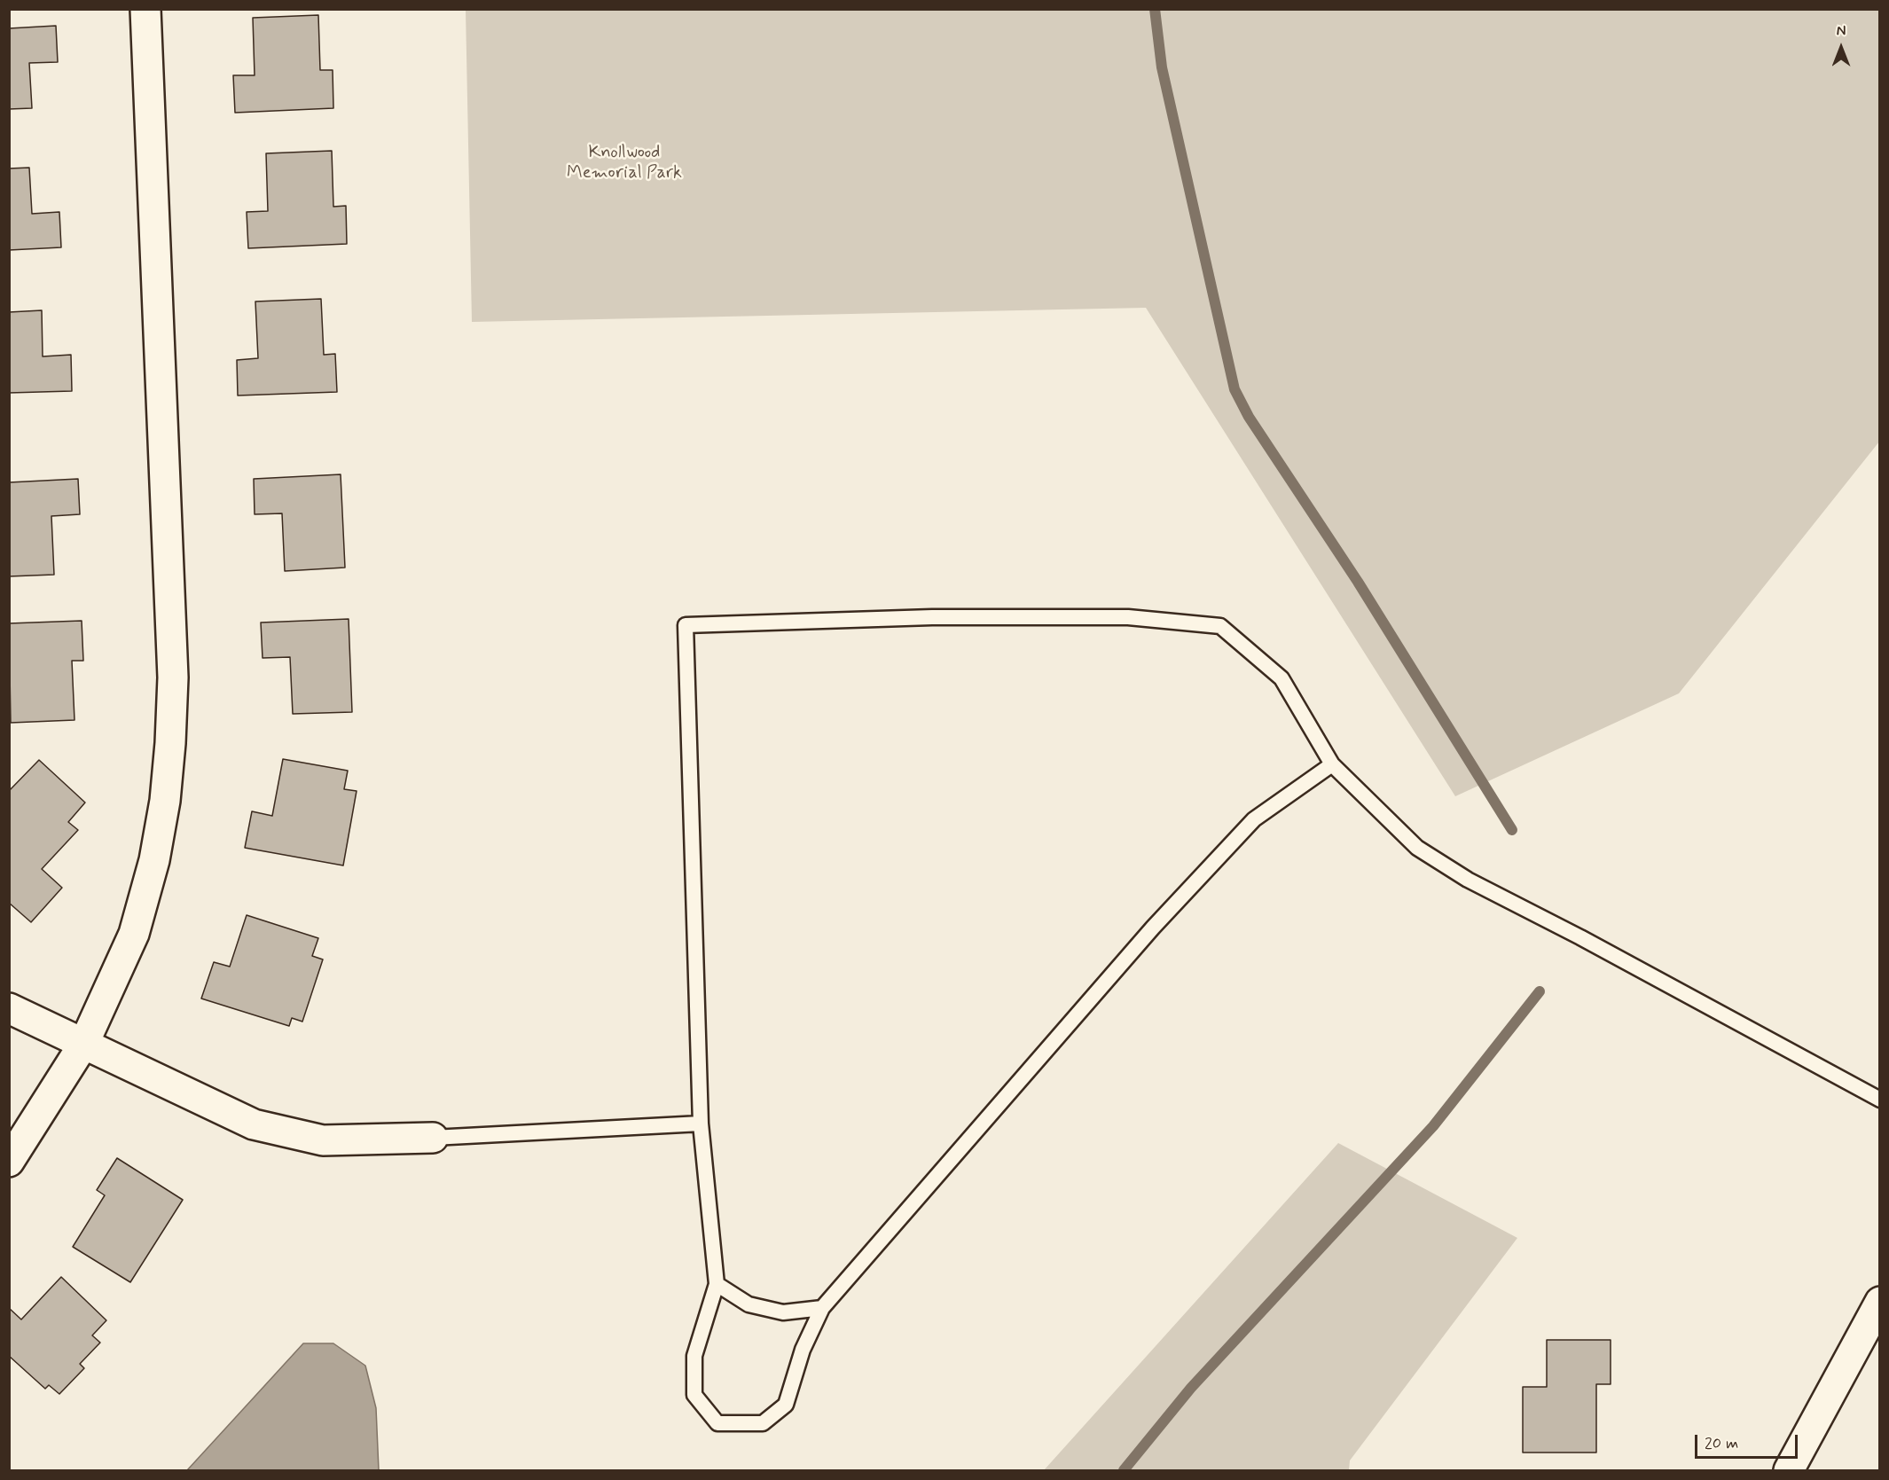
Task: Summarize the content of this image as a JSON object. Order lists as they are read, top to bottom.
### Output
{
  "parks": ["Knollwood Memorial Park"],
  "scale_bar": "20 m",
  "north": "top"
}
